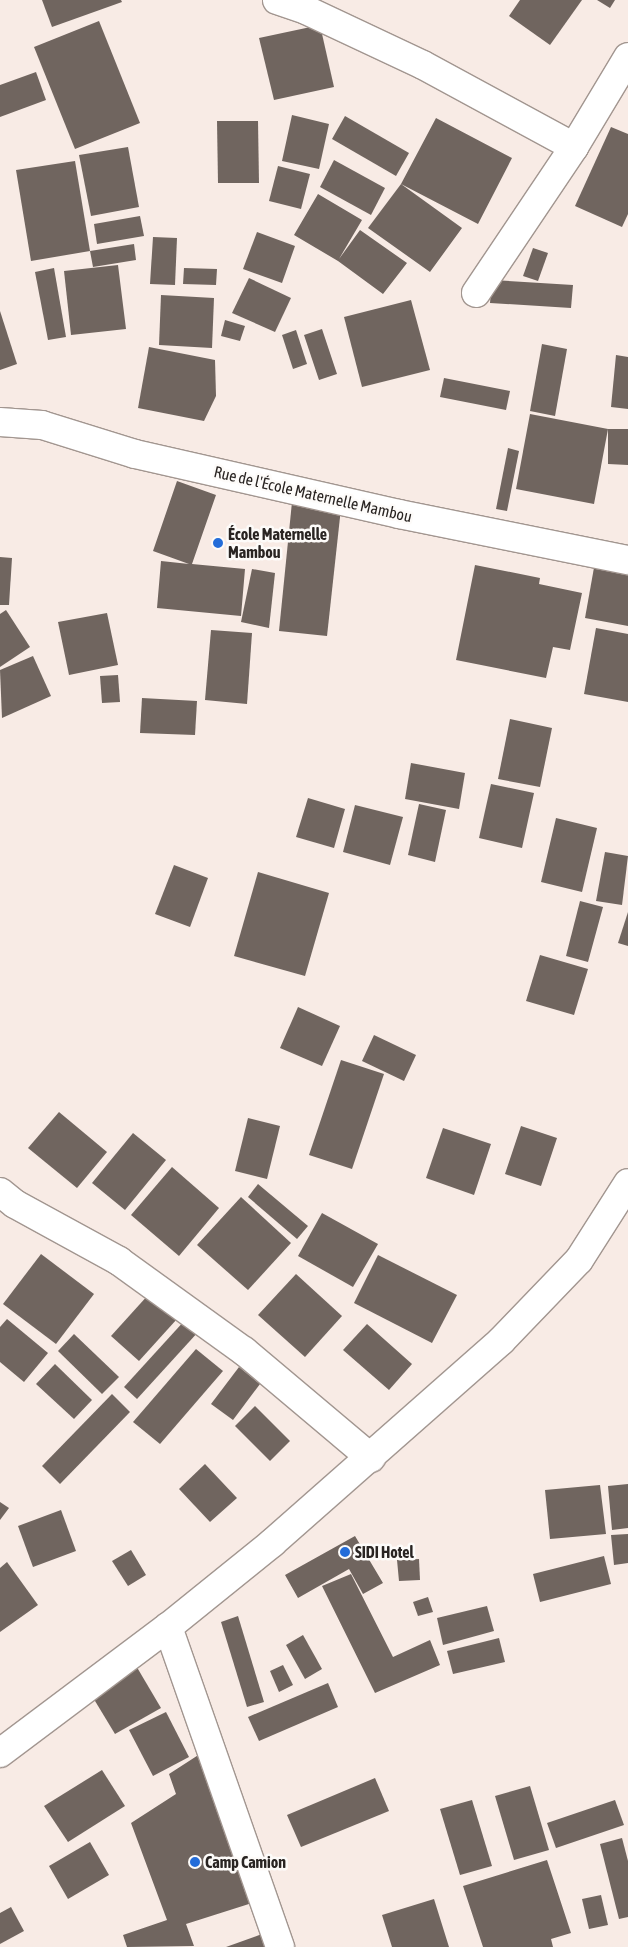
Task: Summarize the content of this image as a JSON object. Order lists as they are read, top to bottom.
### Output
{
  "streets": {
    "street": ["Rue de l'École Maternelle Mambou"]
  },
  "places": ["École Maternelle Mambou", "SIDI Hotel", "Camp Camion"]
}
